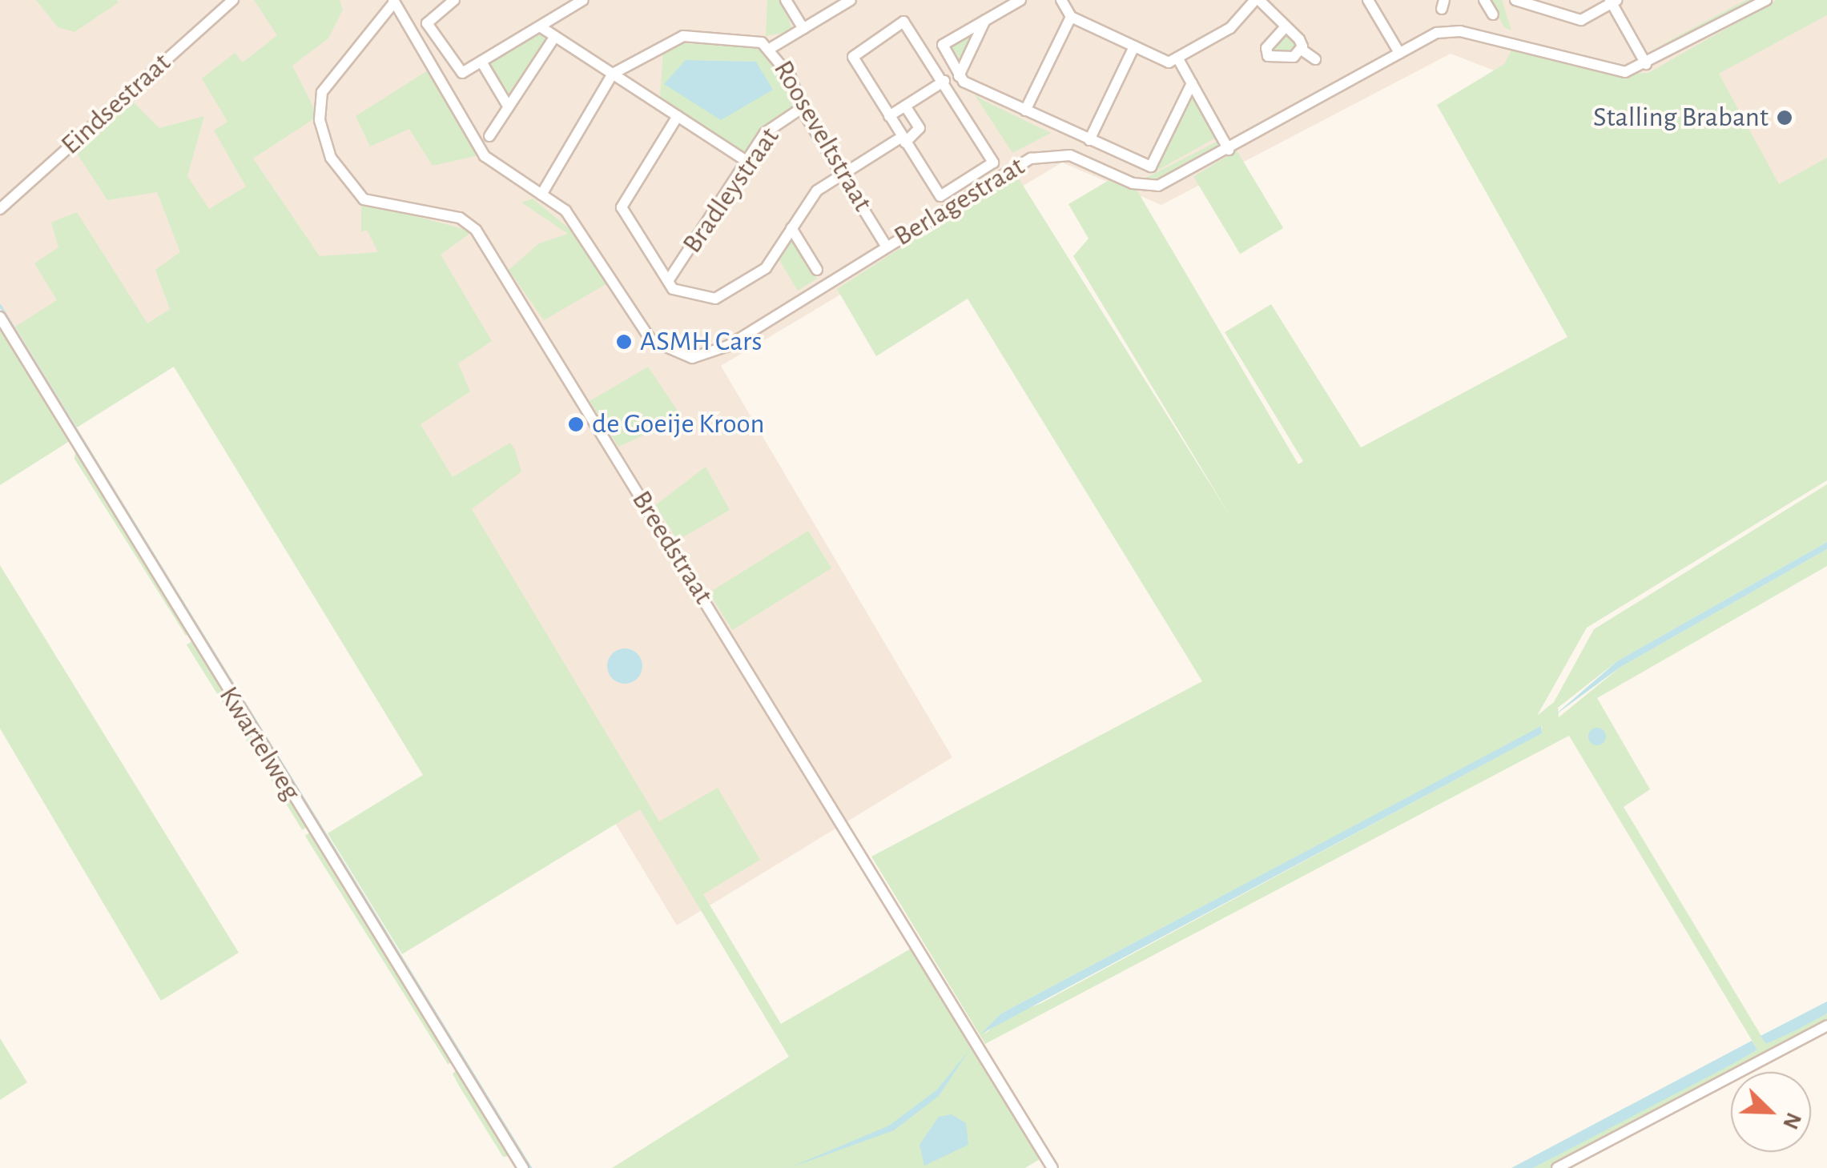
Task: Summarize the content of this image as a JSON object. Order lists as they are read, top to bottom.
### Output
{
  "streets": {
    "street": [
      "Eindsestraat",
      "Rooseveltstraat",
      "Bradleystraat",
      "Berlagestraat",
      "Breedstraat",
      "Kwartelweg"
    ]
  },
  "crossings": [
    ["Rooseveltstraat", "Bradleystraat"],
    ["Rooseveltstraat", "Berlagestraat"],
    ["Berlagestraat", "Breedstraat"]
  ],
  "places": ["Stalling Brabant", "ASMH Cars", "de Goeije Kroon"],
  "north": "bottom right"
}
